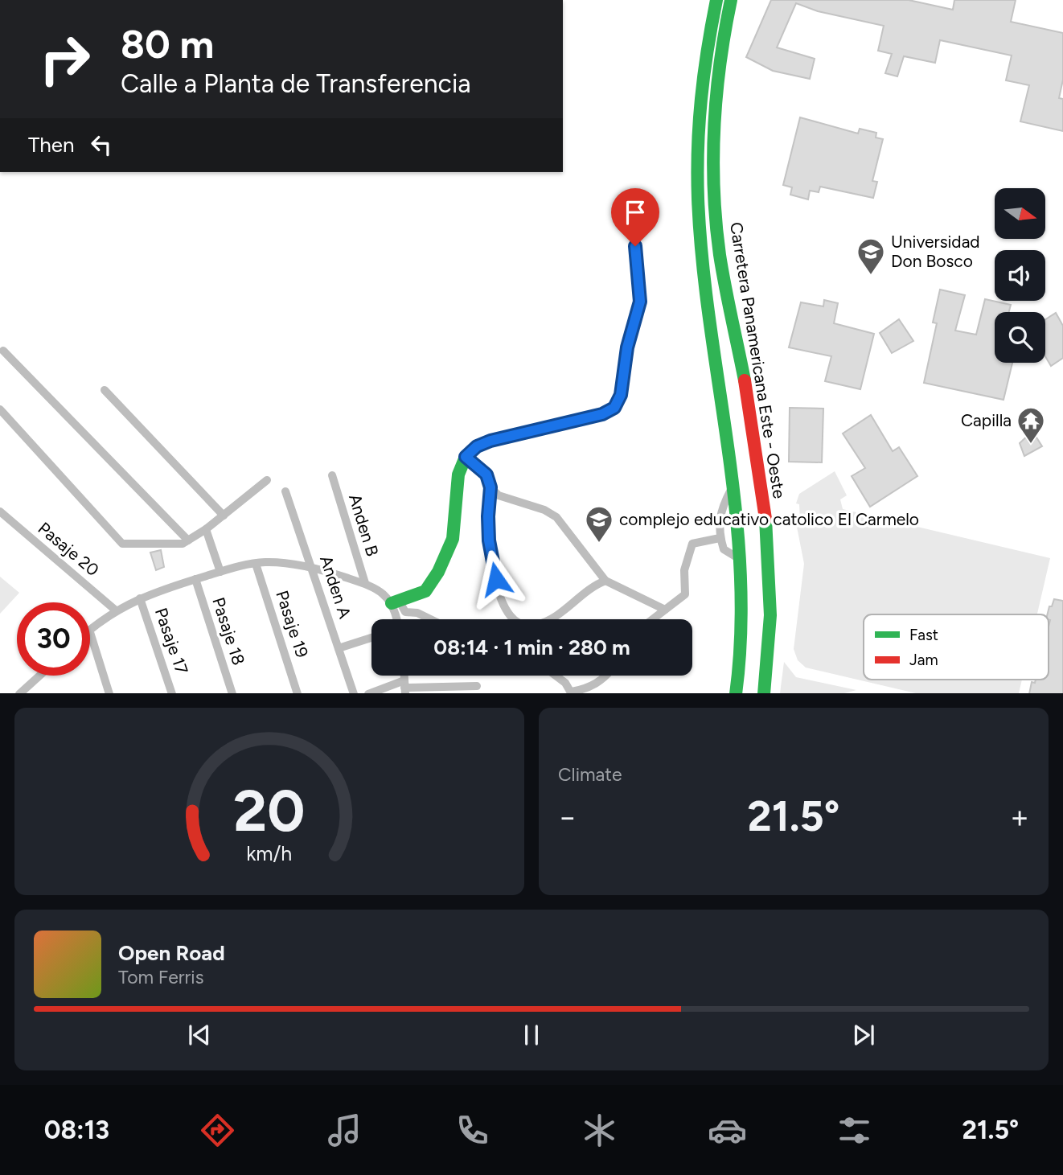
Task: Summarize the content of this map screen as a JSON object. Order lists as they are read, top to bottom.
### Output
{
  "streets": {
    "main road": ["Carretera Panamericana Este - Oeste"],
    "street": [
      "Anden B",
      "Pasaje 20",
      "Anden A",
      "Pasaje 19",
      "Pasaje 18",
      "Pasaje 17"
    ]
  },
  "places": {
    "school or university": ["Universidad Don Bosco", "complejo educativo catolico El Carmelo"],
    "temple": ["Capilla"]
  },
  "legend": ["Fast", "Jam"],
  "north": "right",
  "page": {
    "turn": ["80 m", "Calle a Planta de Transferencia"],
    "then": "Then",
    "limit": "30",
    "trip": "08:14 · 1 min · 280 m",
    "tile": "Climate",
    "heat": ["−", "21.5°", "+"],
    "song": ["Open Road", "Tom Ferris"],
    "tabs": ["08:13", "21.5°"],
    "gauge": ["20", "km/h"]
  }
}
